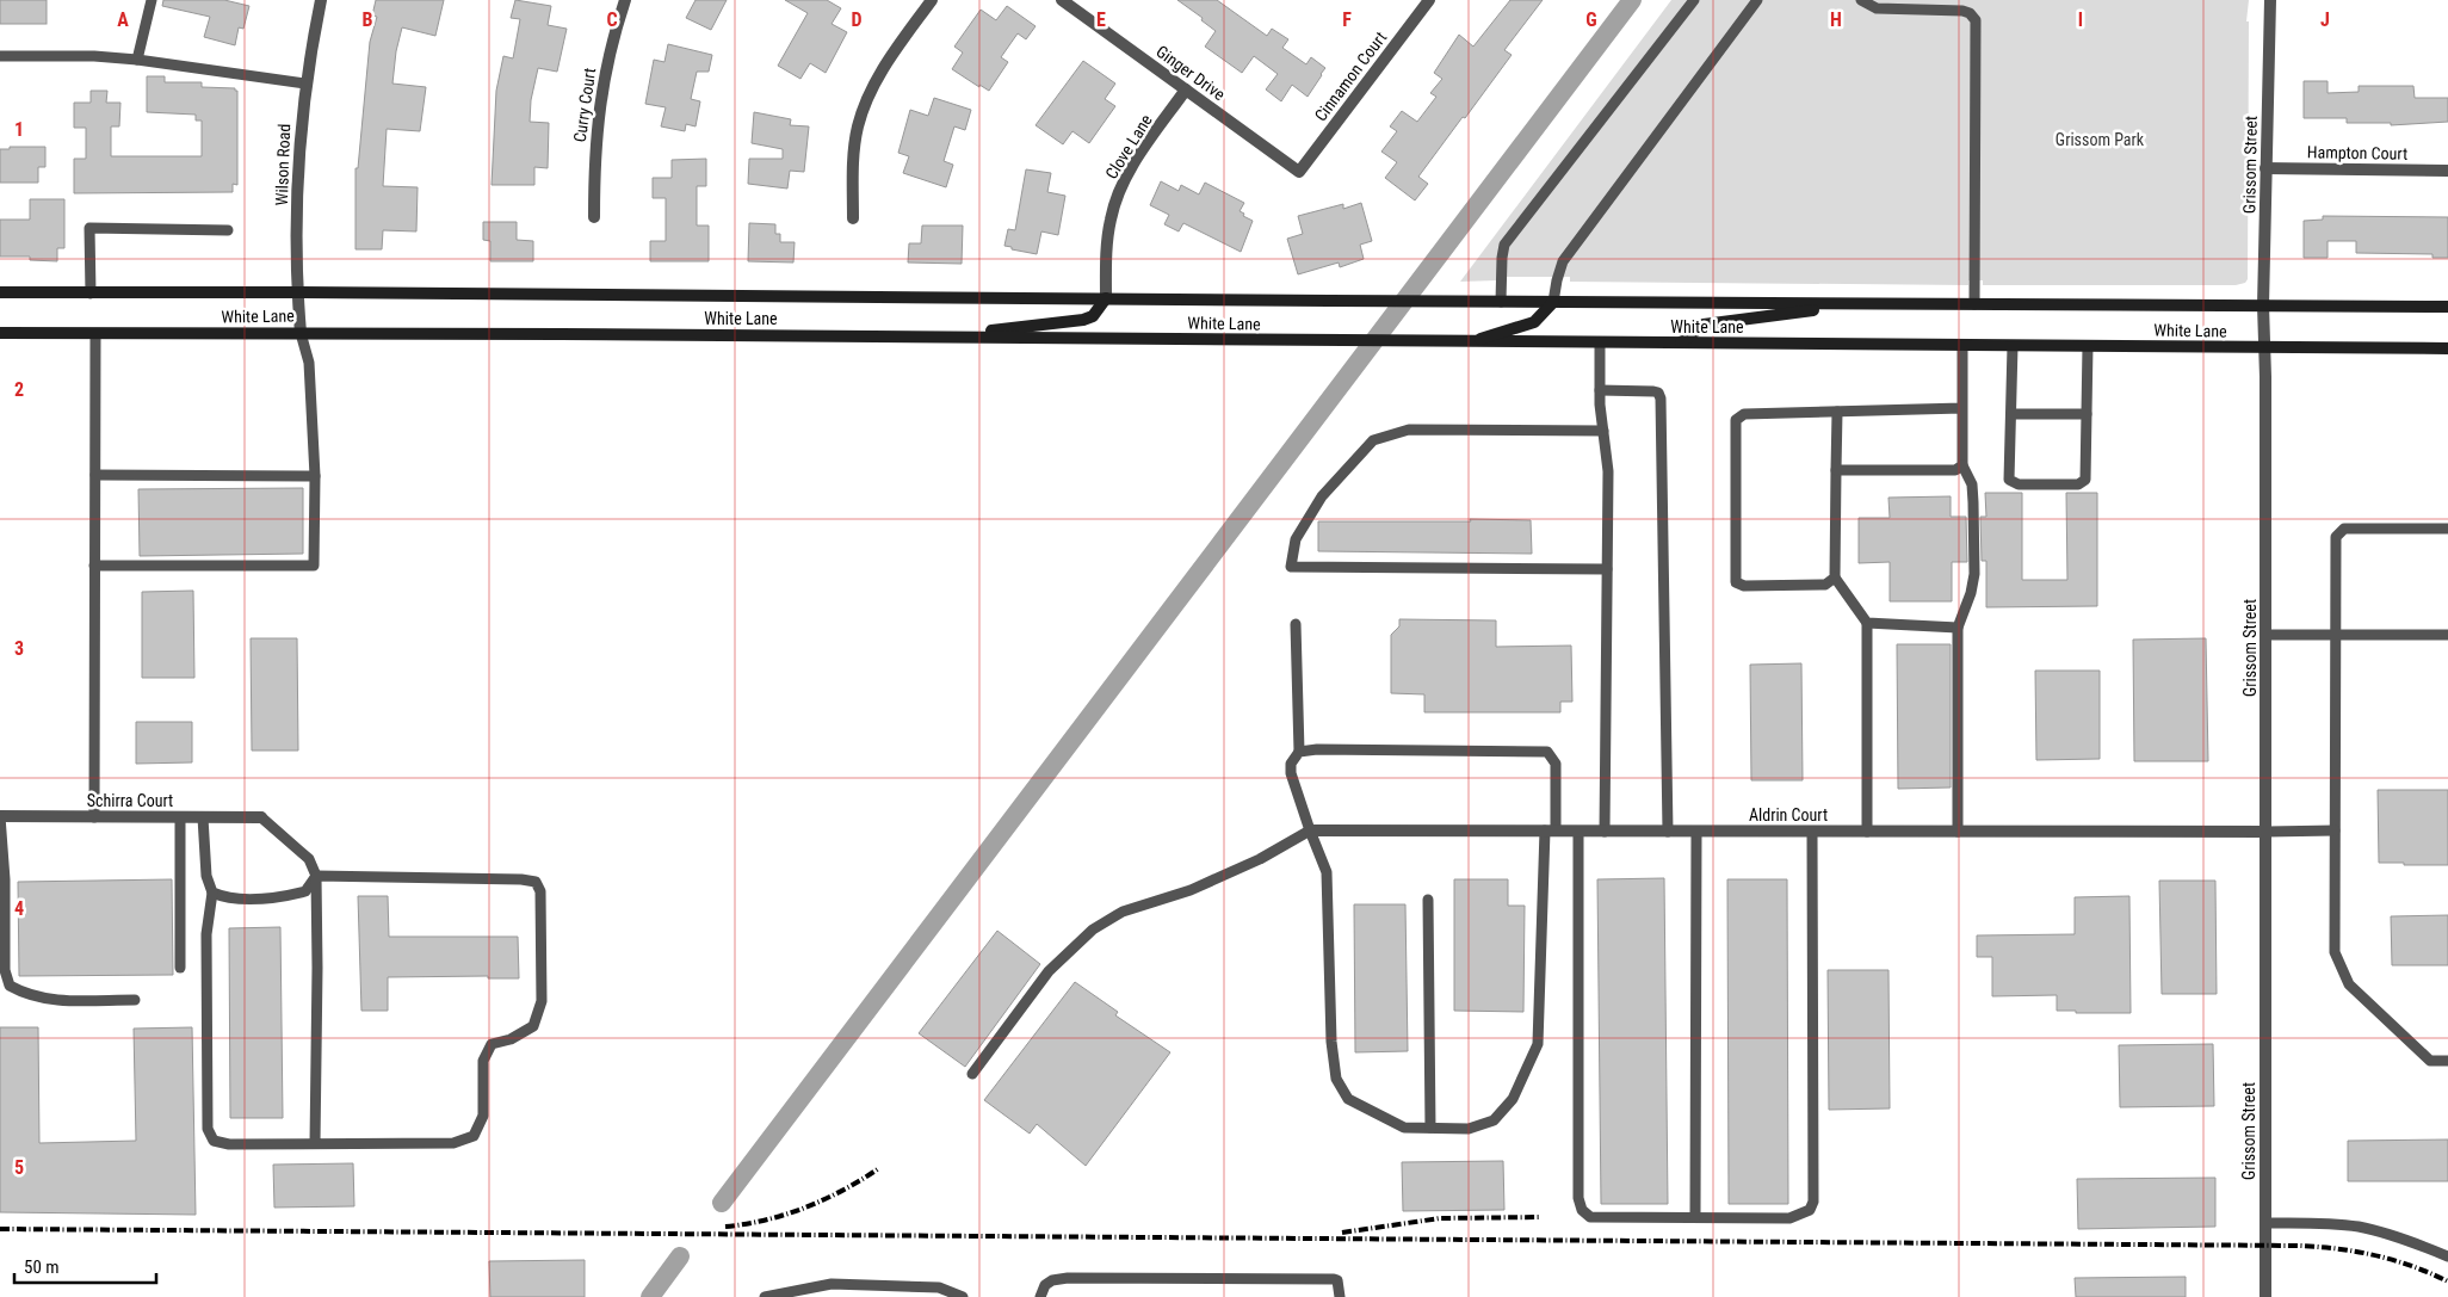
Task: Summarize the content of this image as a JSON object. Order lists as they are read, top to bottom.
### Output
{
  "streets": {
    "main road": ["White Lane"],
    "street": [
      "Ginger Drive",
      "Cinnamon Court",
      "Curry Court",
      "Clove Lane",
      "Hampton Court",
      "Wilson Road",
      "Grissom Street",
      "Schirra Court",
      "Aldrin Court"
    ]
  },
  "crossings": [
    ["Ginger Drive", "Cinnamon Court"],
    ["Ginger Drive", "Clove Lane"],
    ["Clove Lane", "White Lane"],
    ["Hampton Court", "Grissom Street"],
    ["Wilson Road", "White Lane"],
    ["Grissom Street", "White Lane"],
    ["Grissom Street", "Aldrin Court"]
  ],
  "parks": ["Grissom Park"],
  "scale_bar": "50 m",
  "grid": {
    "columns": [
      "A",
      "B",
      "C",
      "D",
      "E",
      "F",
      "G",
      "H",
      "I",
      "J"
    ],
    "rows": [
      "1",
      "2",
      "3",
      "4",
      "5"
    ]
  }
}
